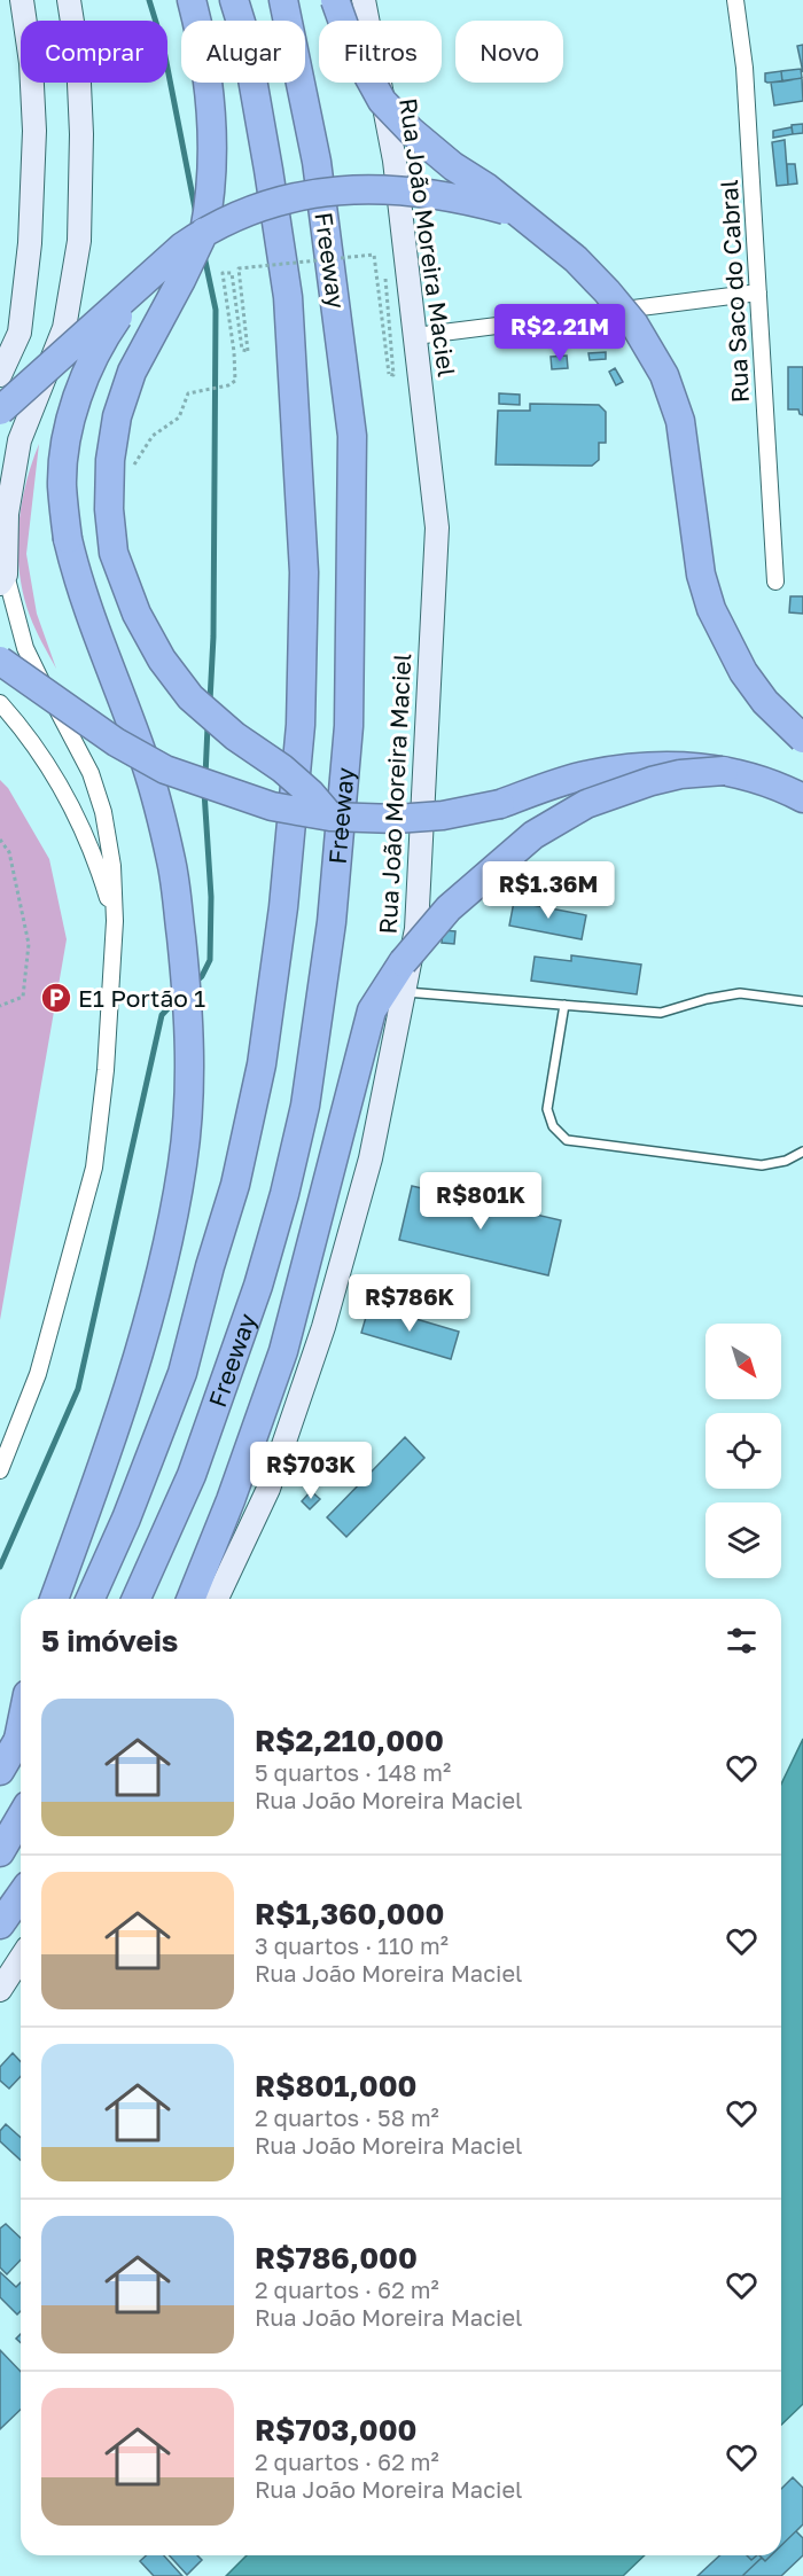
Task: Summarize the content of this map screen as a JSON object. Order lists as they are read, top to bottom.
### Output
{
  "streets": {
    "highway": ["Freeway"],
    "street": ["Rua João Moreira Maciel", "Rua Saco do Cabral"]
  },
  "places": {
    "parking": ["E1 Portão 1"]
  },
  "north": "bottom right",
  "page": {
    "chip": [
      "Comprar",
      "Alugar",
      "Filtros",
      "Novo"
    ],
    "price": [
      "R$2.21M",
      "R$1.36M",
      "R$801K",
      "R$786K",
      "R$703K"
    ],
    "heading": "5 imóveis",
    "list": [
      {
        "name": "R$2,210,000",
        "note": "5 quartos · 148 m² · Rua João Moreira Maciel"
      },
      {
        "name": "R$1,360,000",
        "note": "3 quartos · 110 m² · Rua João Moreira Maciel"
      },
      {
        "name": "R$801,000",
        "note": "2 quartos · 58 m² · Rua João Moreira Maciel"
      },
      {
        "name": "R$786,000",
        "note": "2 quartos · 62 m² · Rua João Moreira Maciel"
      },
      {
        "name": "R$703,000",
        "note": "2 quartos · 62 m² · Rua João Moreira Maciel"
      }
    ]
  }
}
